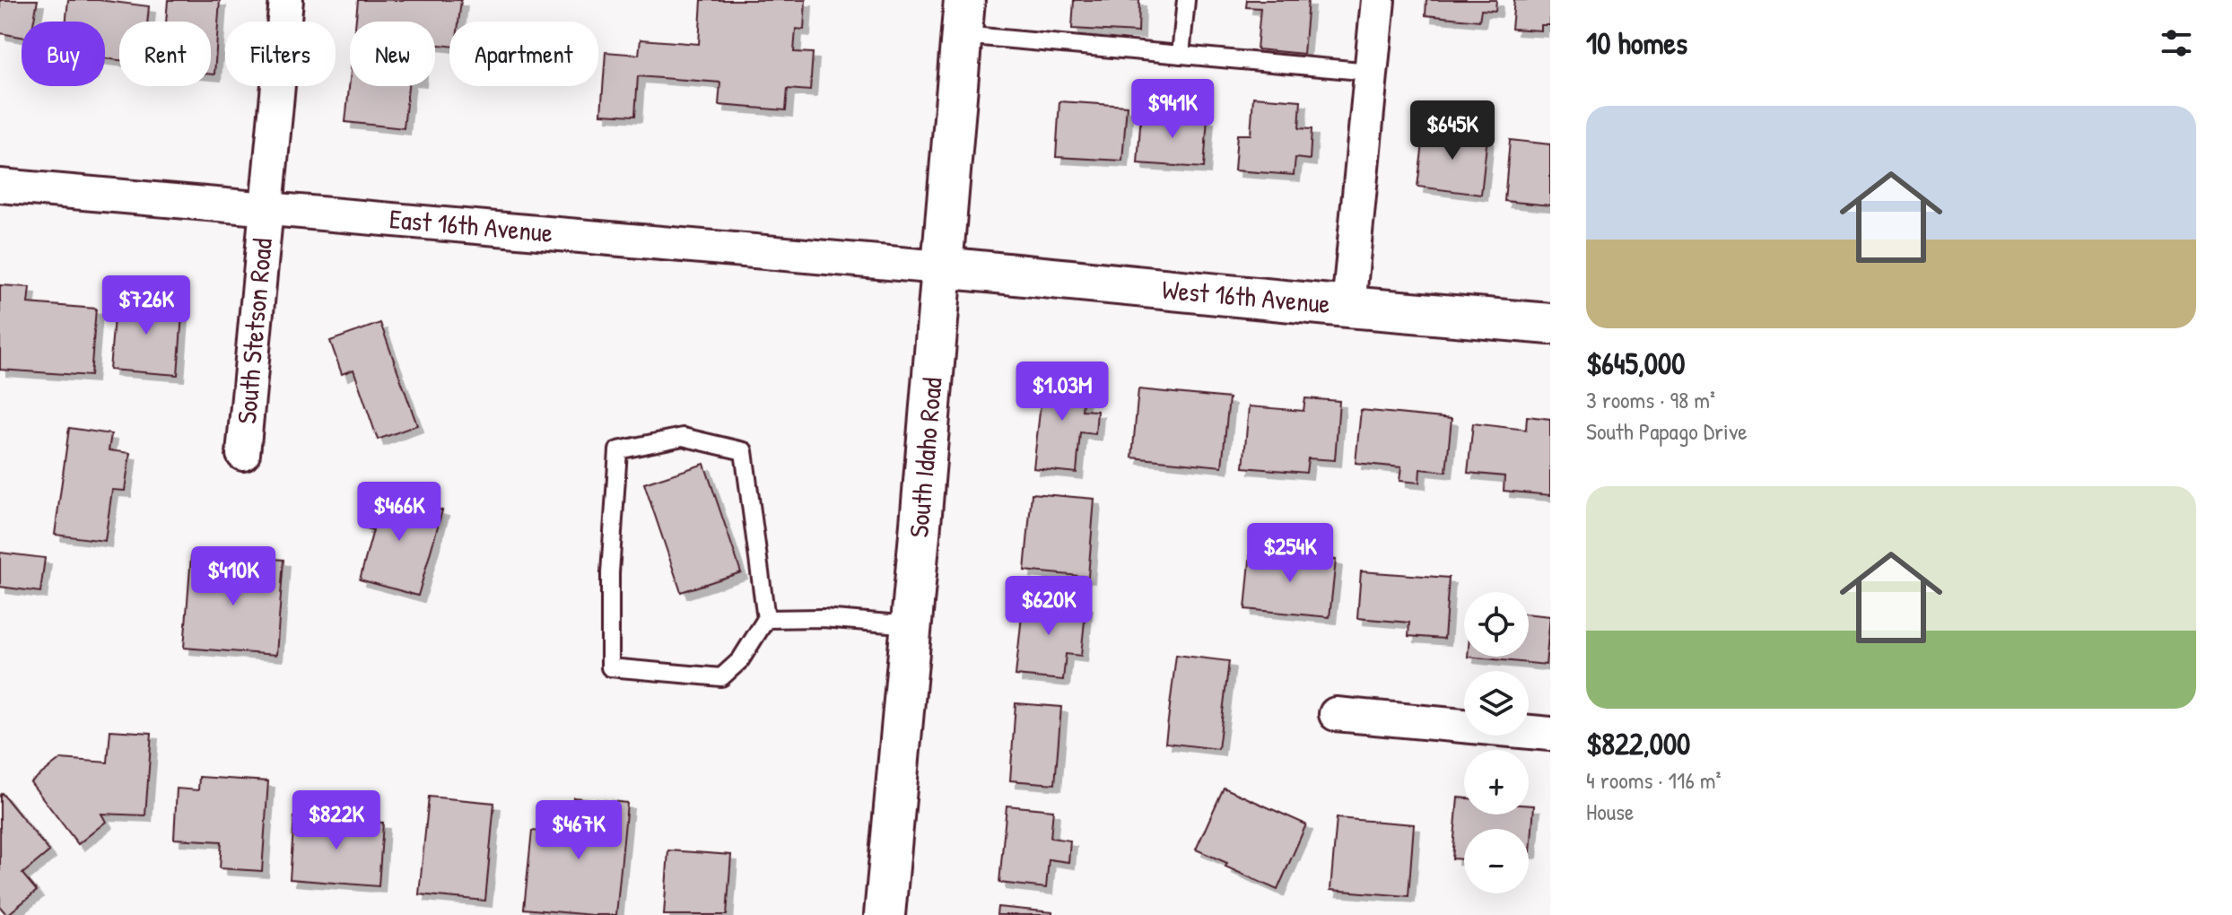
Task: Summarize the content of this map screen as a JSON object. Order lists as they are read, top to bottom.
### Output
{
  "streets": {
    "main road": ["West 16th Avenue", "South Idaho Road"],
    "street": ["East 16th Avenue", "South Stetson Road"]
  },
  "crossings": [
    ["East 16th Avenue", "West 16th Avenue"],
    ["East 16th Avenue", "South Stetson Road"],
    ["East 16th Avenue", "South Idaho Road"],
    ["West 16th Avenue", "South Idaho Road"]
  ],
  "page": {
    "heading": "10 homes",
    "chip": [
      "Buy",
      "Rent",
      "Filters",
      "New",
      "Apartment"
    ],
    "price": [
      "$941K",
      "$645K",
      "$726K",
      "$1.03M",
      "$466K",
      "$254K",
      "$410K",
      "$620K",
      "$822K",
      "$467K"
    ],
    "list": [
      {
        "name": "$645,000",
        "note": "3 rooms · 98 m² · South Papago Drive"
      },
      {
        "name": "$822,000",
        "note": "4 rooms · 116 m² · House"
      }
    ],
    "map_buttons": ["+", "−"]
  }
}
